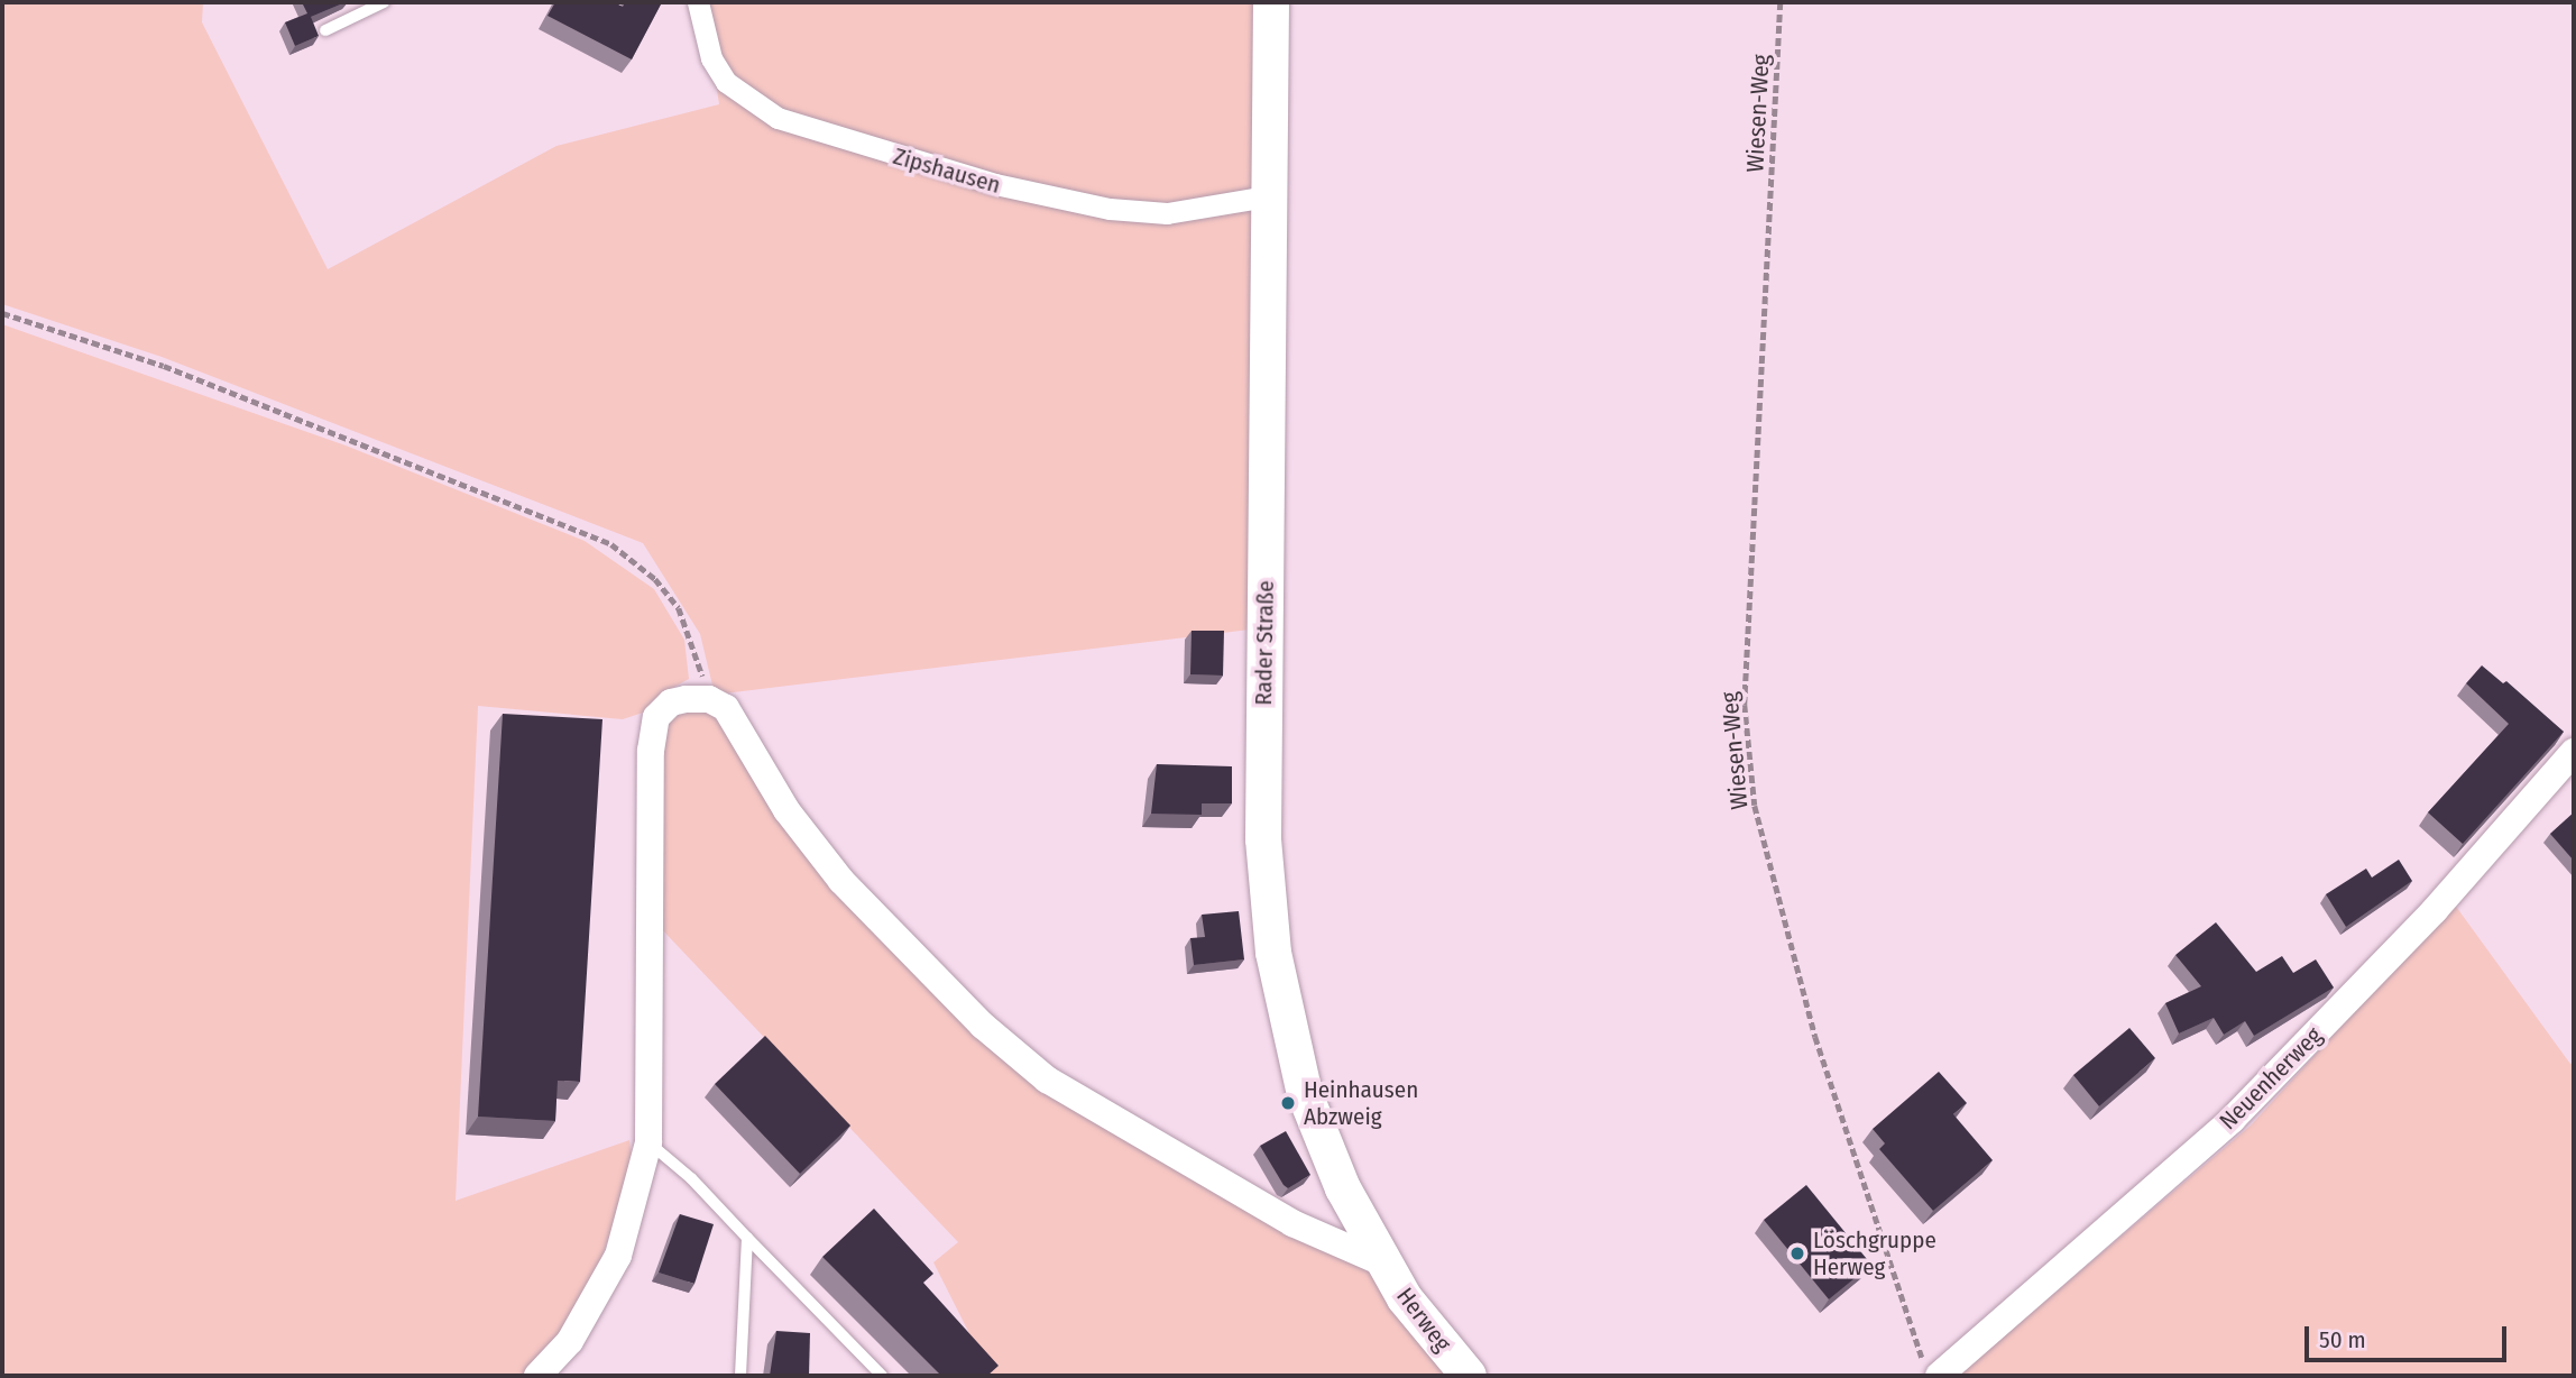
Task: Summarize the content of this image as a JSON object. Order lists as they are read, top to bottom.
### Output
{
  "streets": {
    "main road": ["Rader Straße", "Herweg"],
    "street": ["Zipshausen", "Neuenherweg"],
    "path": ["Wiesen-Weg"]
  },
  "crossings": [
    ["Wiesen-Weg", "Neuenherweg"],
    ["Zipshausen", "Rader Straße"],
    ["Rader Straße", "Herweg"]
  ],
  "places": ["Heinhausen Abzweig", "Löschgruppe Herweg"],
  "scale_bar": "50 m"
}
